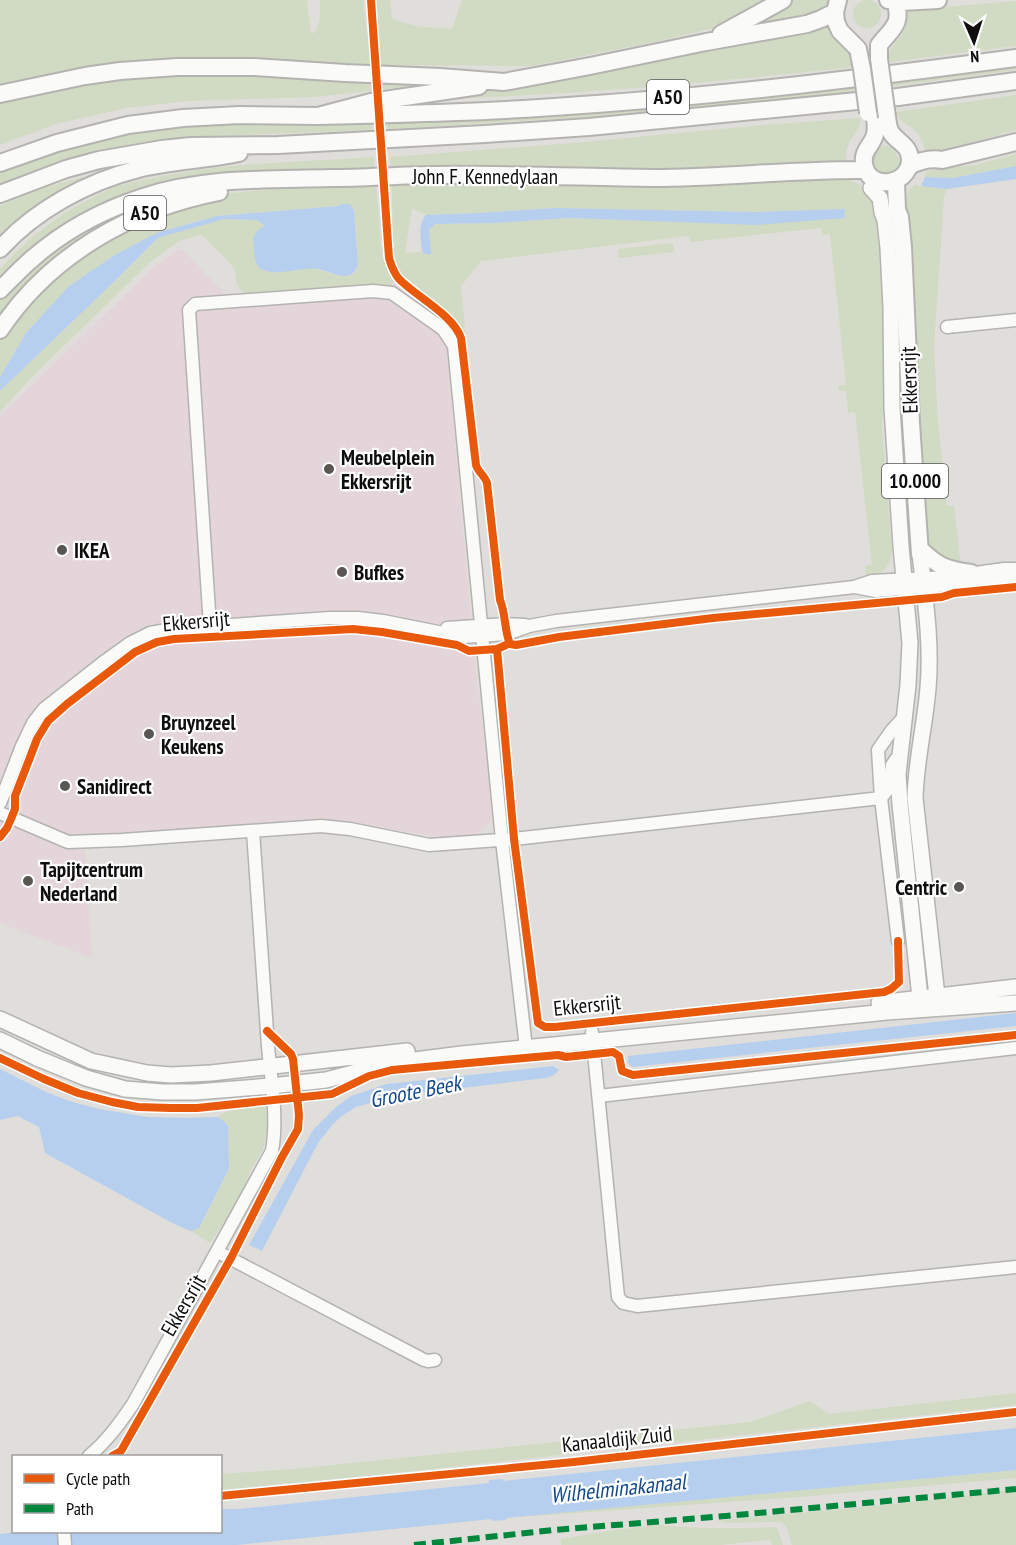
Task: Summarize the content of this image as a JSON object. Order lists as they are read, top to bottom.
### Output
{
  "streets": {
    "highway": [
      "A50",
      "John F. Kennedylaan",
      "Ekkersrijt",
      "10.000"
    ],
    "cycle path": ["Kanaaldijk Zuid"]
  },
  "crossings": [
    ["A50", "John F. Kennedylaan"]
  ],
  "water": ["Groote Beek", "Wilhelminakanaal"],
  "places": [
    "Meubelplein Ekkersrijt",
    "IKEA",
    "Bufkes",
    "Bruynzeel Keukens",
    "Sanidirect",
    "Tapijtcentrum Nederland",
    "Centric"
  ],
  "legend": ["Cycle path", "Path"],
  "north": "bottom"
}
